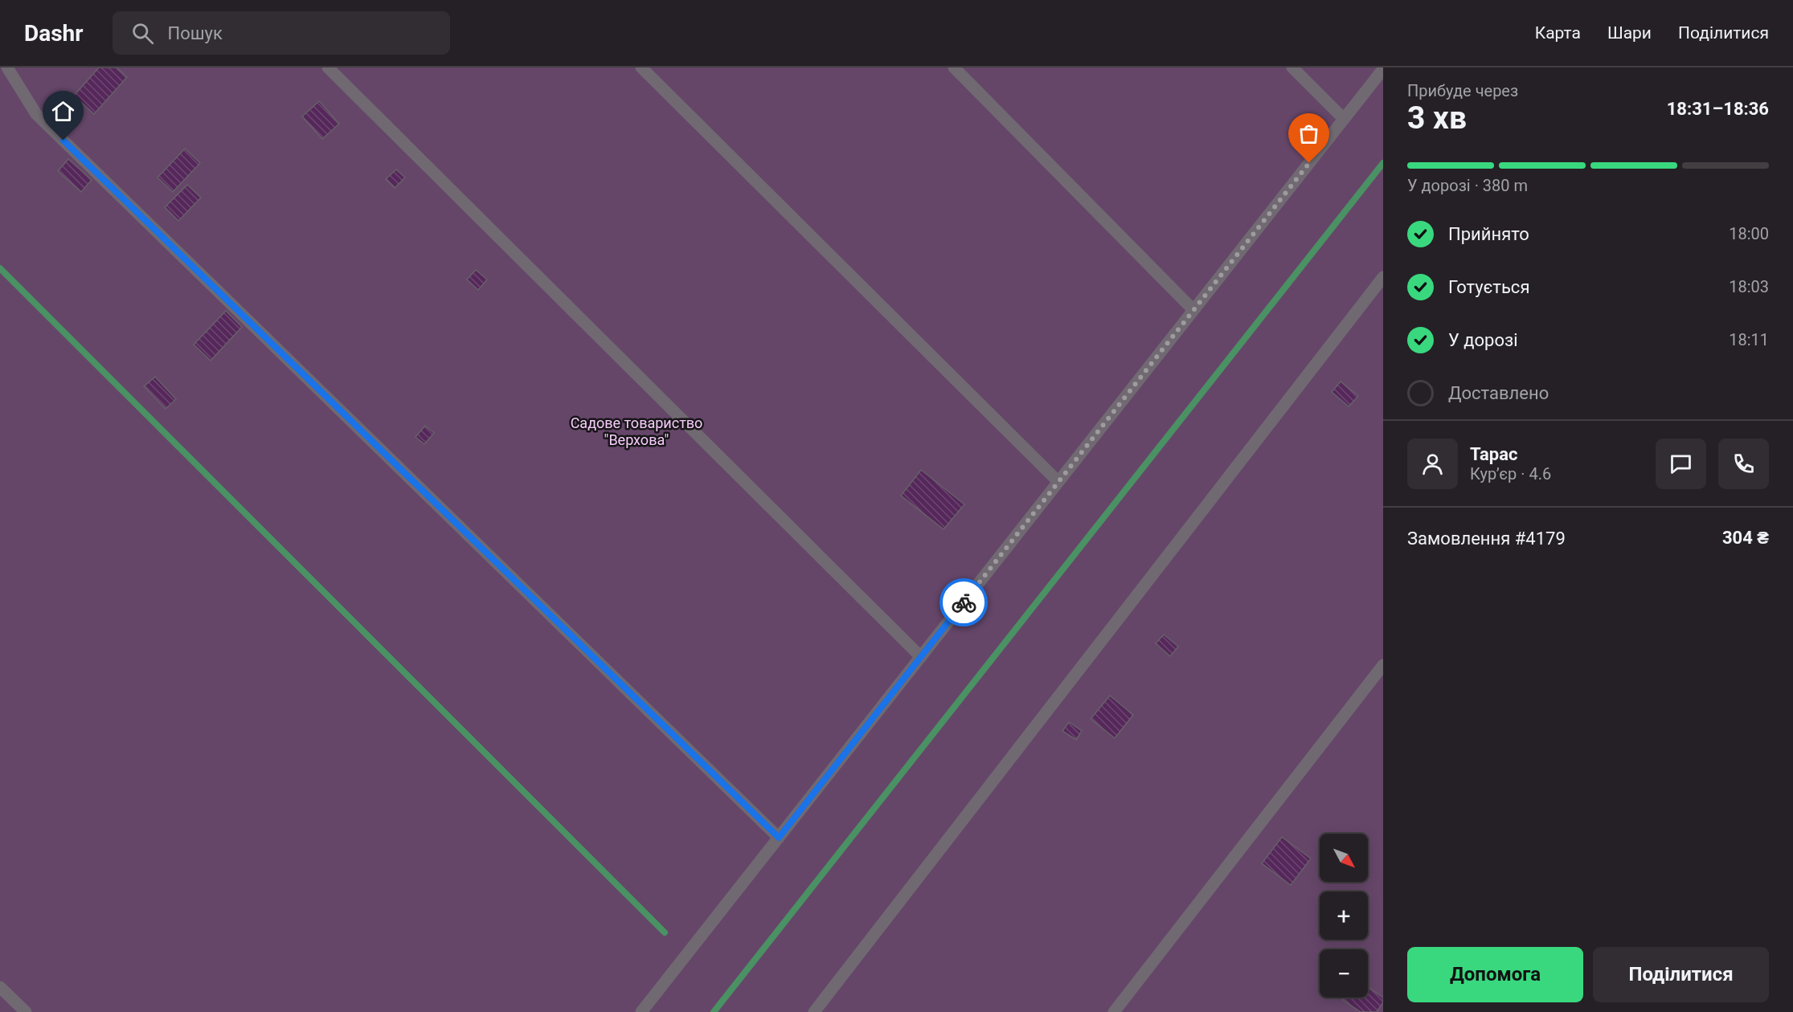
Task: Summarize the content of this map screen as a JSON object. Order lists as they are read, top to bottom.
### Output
{
  "parks": ["Садове товариство \"Верхова\""],
  "north": "bottom right",
  "page": {
    "header": "Dashr",
    "search": "Пошук",
    "nav": ["Карта", "Шари", "Поділитися"],
    "heading": ["3 хв", "Прибуде через", "18:31–18:36"],
    "panel": [
      "Тарас",
      "Кур’єр · 4.6",
      "Замовлення #4179",
      "304 ₴"
    ],
    "bar": "У дорозі · 380 m",
    "list": [
      ["Прийнято", "18:00"],
      ["Готується", "18:03"],
      ["У дорозі", "18:11"],
      "Доставлено"
    ],
    "map_buttons": ["+", "−"],
    "buttons": ["Допомога", "Поділитися"]
  }
}
